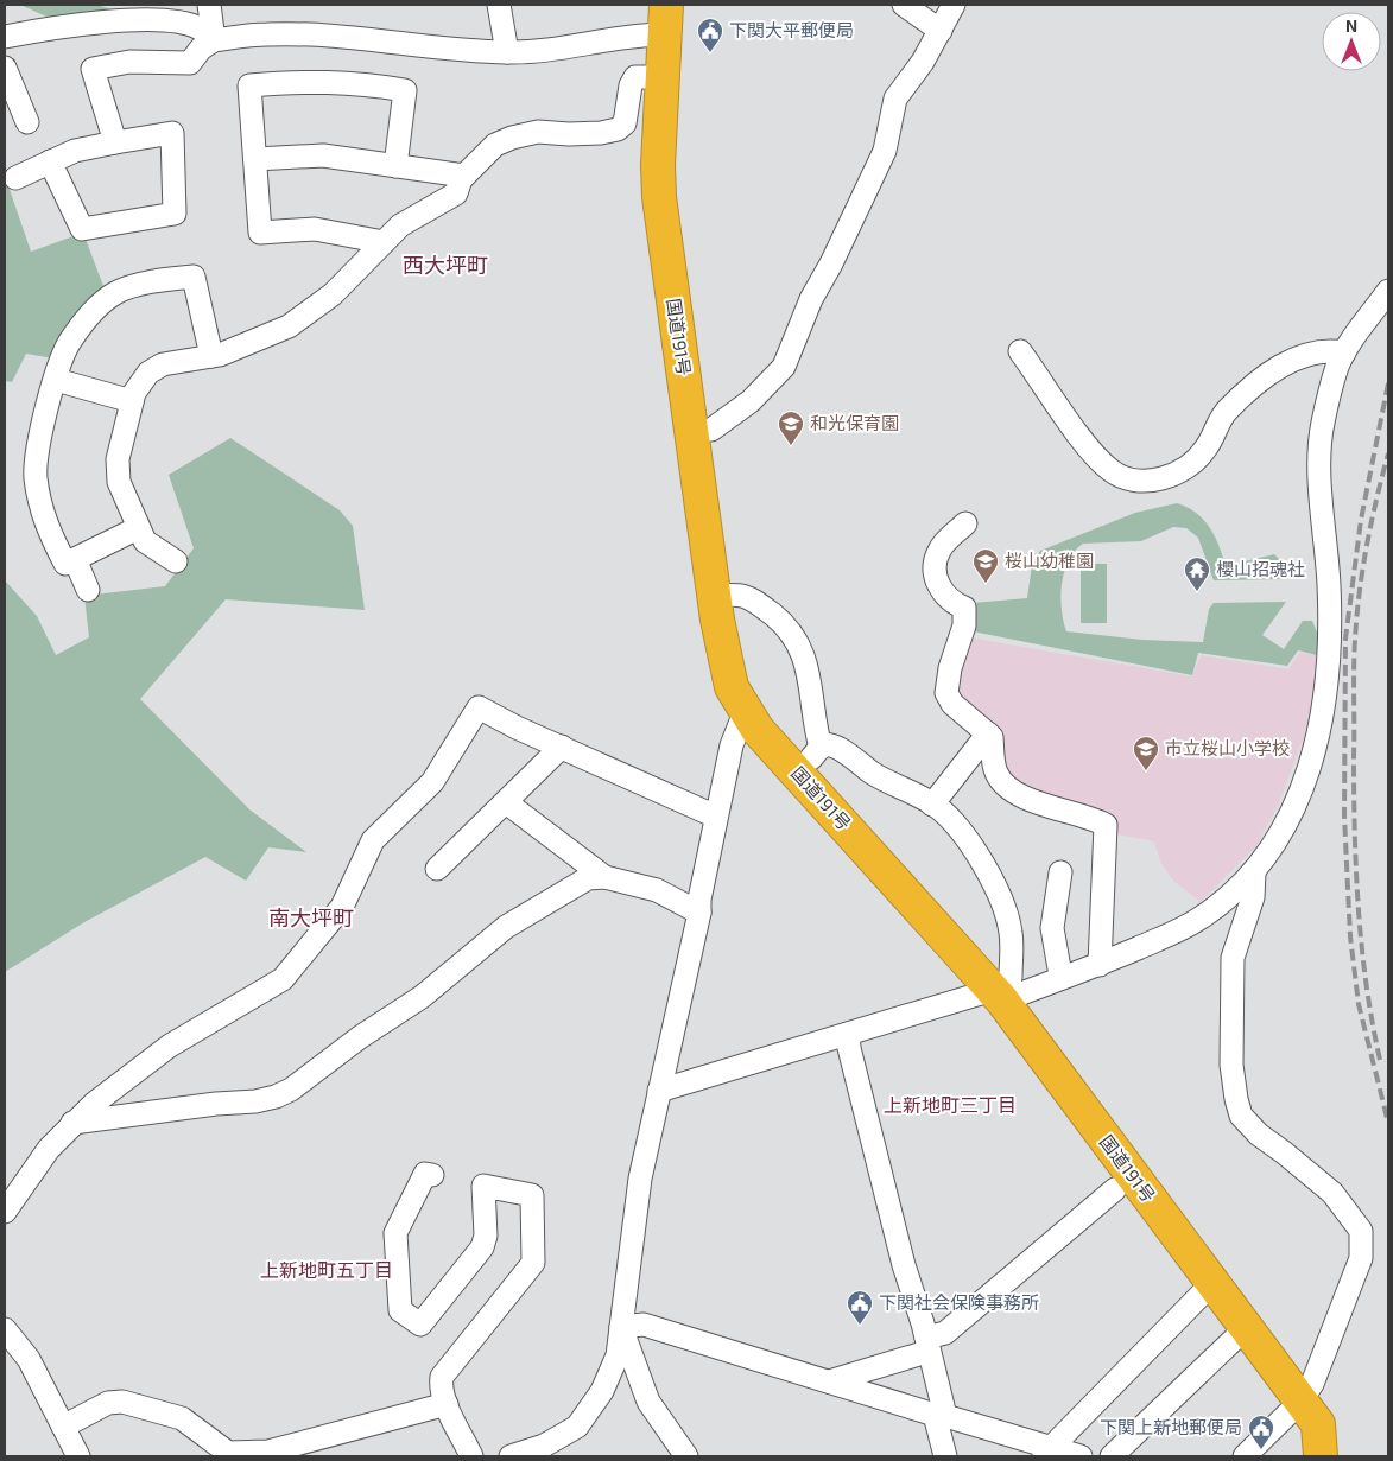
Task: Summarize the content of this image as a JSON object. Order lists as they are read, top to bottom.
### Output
{
  "streets": {
    "highway": ["国道191号"]
  },
  "districts": [
    "西大坪町",
    "南大坪町",
    "上新地町三丁目",
    "上新地町五丁目"
  ],
  "places": {
    "public building": ["下関大平郵便局", "下関社会保険事務所", "下関上新地郵便局"],
    "school or university": ["和光保育園", "桜山幼稚園", "市立桜山小学校"],
    "temple": ["櫻山招魂社"]
  },
  "north": "top"
}
